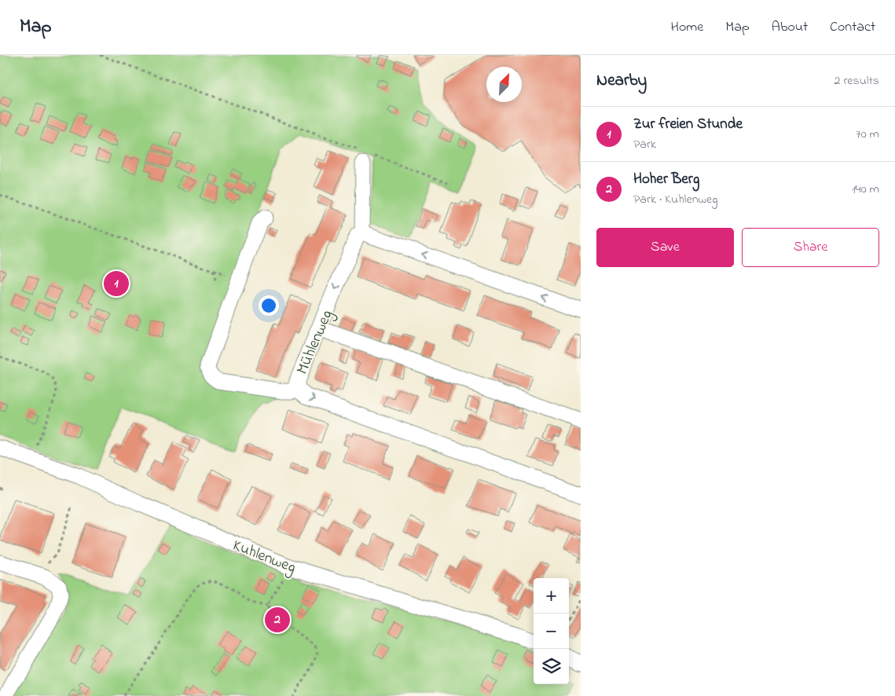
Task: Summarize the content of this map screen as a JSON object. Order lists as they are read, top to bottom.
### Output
{
  "streets": {
    "street": ["Mühlenweg", "Kuhlenweg"]
  },
  "north": "top right",
  "page": {
    "header": "Map",
    "nav": [
      "Home",
      "Map",
      "About",
      "Contact"
    ],
    "heading": ["Nearby", "2 results"],
    "list": [
      {
        "mark": "1",
        "name": "Zur freien Stunde",
        "note": "Park",
        "value": "70 m"
      },
      {
        "mark": "2",
        "name": "Hoher Berg",
        "note": "Park · Kuhlenweg",
        "value": "140 m"
      }
    ],
    "buttons": ["Save", "Share"],
    "pins": ["1", "2"],
    "map_buttons": ["+", "−"]
  }
}
